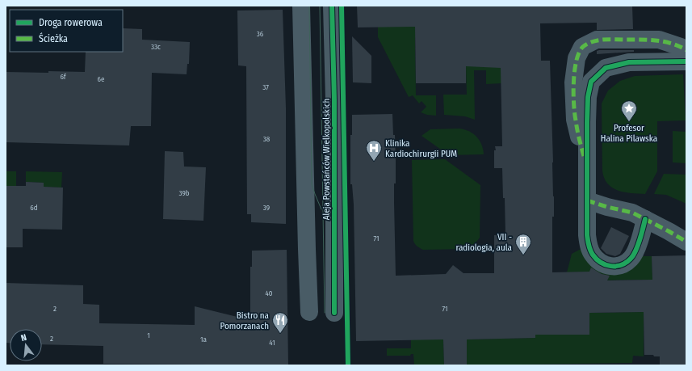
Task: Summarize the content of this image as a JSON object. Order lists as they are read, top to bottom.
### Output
{
  "streets": {
    "street": ["Aleja Powstańców Wielkopolskich"]
  },
  "places": {
    "place": ["Profesor Halina Pilawska"],
    "hospital": ["Klinika Kardiochirurgii PUM"],
    "building": ["VII - radiologia, aula"],
    "restaurant": ["Bistro na Pomorzanach"]
  },
  "house_numbers": [
    "36",
    "33c",
    "6f",
    "6e",
    "37",
    "38",
    "39b",
    "6d",
    "39",
    "71",
    "40",
    "2",
    "71",
    "1",
    "2",
    "1a",
    "41"
  ],
  "legend": ["Droga rowerowa", "Ścieżka"],
  "north": "top"
}
